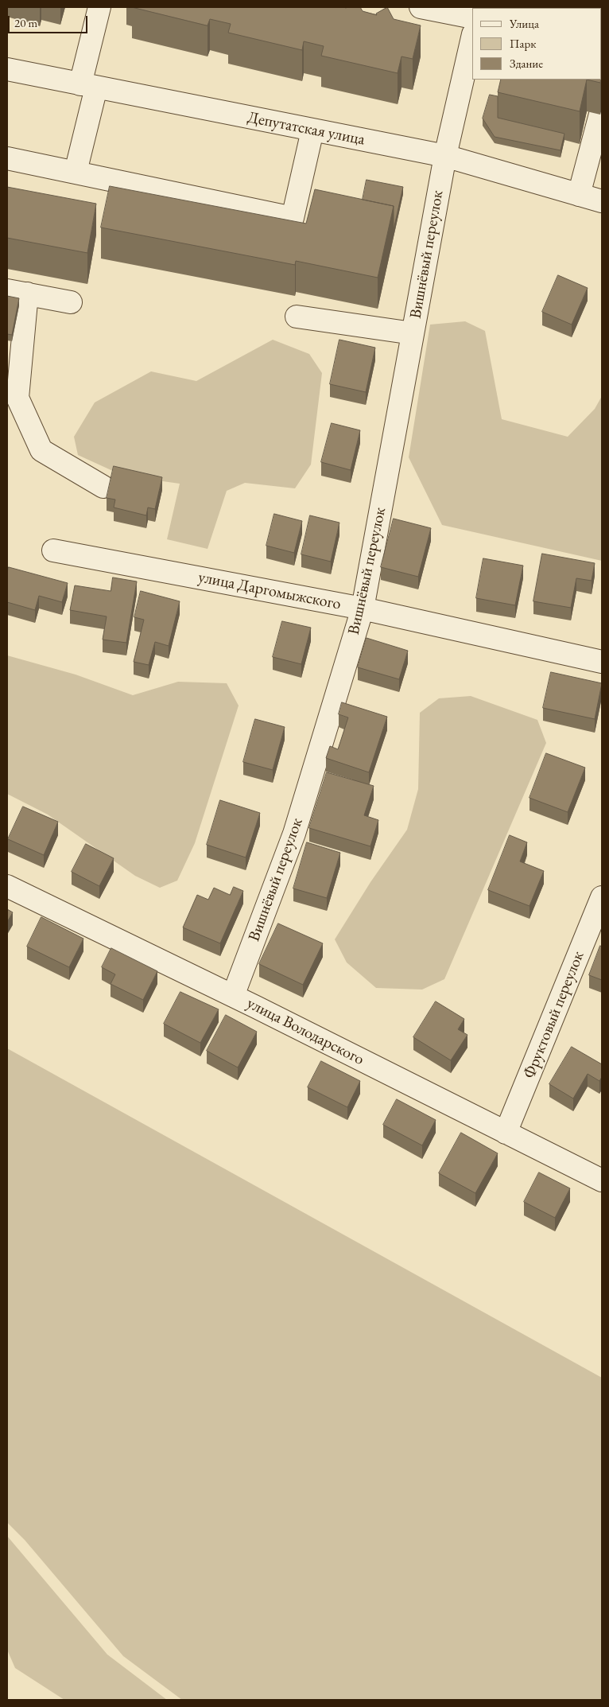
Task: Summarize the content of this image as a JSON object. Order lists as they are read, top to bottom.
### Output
{
  "streets": {
    "street": [
      "Депутатская улица",
      "Вишнёвый переулок",
      "улица Даргомыжского",
      "Фруктовый переулок",
      "улица Володарского"
    ]
  },
  "crossings": [
    ["Депутатская улица", "Вишнёвый переулок"],
    ["Вишнёвый переулок", "улица Даргомыжского"],
    ["Вишнёвый переулок", "улица Володарского"],
    ["Фруктовый переулок", "улица Володарского"]
  ],
  "legend": ["Улица", "Парк", "Здание"],
  "scale_bar": "20 m"
}
